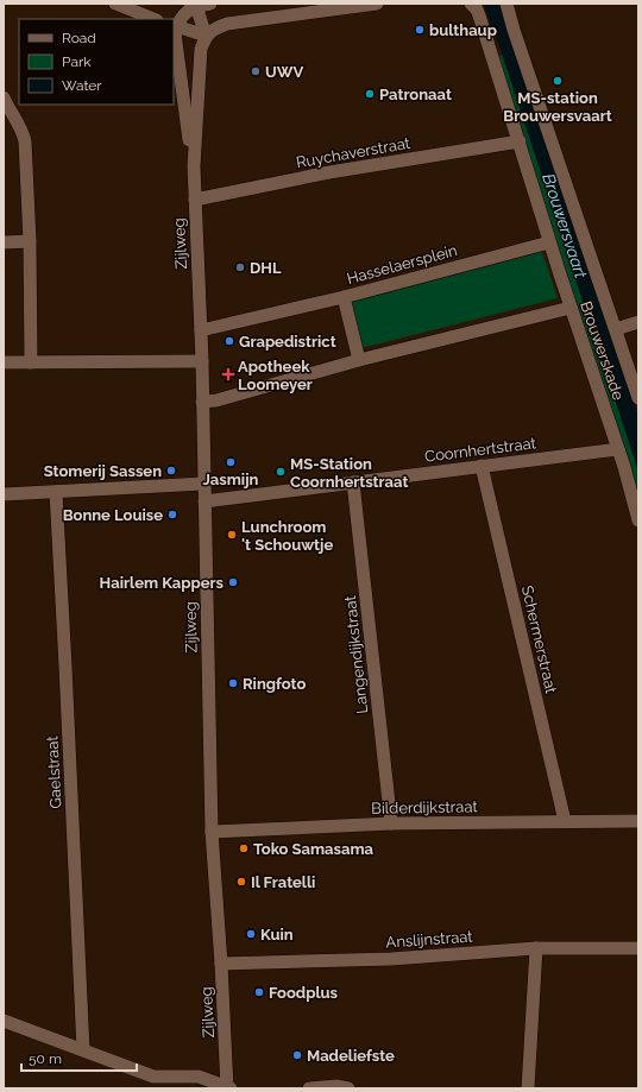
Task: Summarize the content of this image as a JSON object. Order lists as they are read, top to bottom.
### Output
{
  "streets": {
    "street": [
      "Ruychaverstraat",
      "Zijlweg",
      "Hasselaersplein",
      "Brouwerskade",
      "Coornhertstraat",
      "Schermerstraat",
      "Langendijkstraat",
      "Gaelstraat",
      "Bilderdijkstraat",
      "Anslijnstraat"
    ]
  },
  "crossings": [
    ["Ruychaverstraat", "Zijlweg"],
    ["Ruychaverstraat", "Brouwerskade"],
    ["Zijlweg", "Coornhertstraat"],
    ["Zijlweg", "Bilderdijkstraat"],
    ["Zijlweg", "Anslijnstraat"],
    ["Hasselaersplein", "Brouwerskade"],
    ["Brouwerskade", "Coornhertstraat"],
    ["Coornhertstraat", "Schermerstraat"],
    ["Coornhertstraat", "Langendijkstraat"],
    ["Schermerstraat", "Bilderdijkstraat"],
    ["Langendijkstraat", "Bilderdijkstraat"]
  ],
  "water": ["Brouwersvaart"],
  "places": {
    "other": [
      "bulthaup",
      "UWV",
      "MS-station Brouwersvaart",
      "Patronaat",
      "DHL",
      "Grapedistrict",
      "Jasmijn",
      "Stomerij Sassen",
      "MS-Station Coornhertstraat",
      "Bonne Louise",
      "Lunchroom 't Schouwtje",
      "Hairlem Kappers",
      "Ringfoto",
      "Toko Samasama",
      "Il Fratelli",
      "Kuin",
      "Foodplus",
      "Madeliefste"
    ],
    "health": ["Apotheek Loomeyer"]
  },
  "legend": ["Road", "Park", "Water"],
  "scale_bar": "50 m"
}
